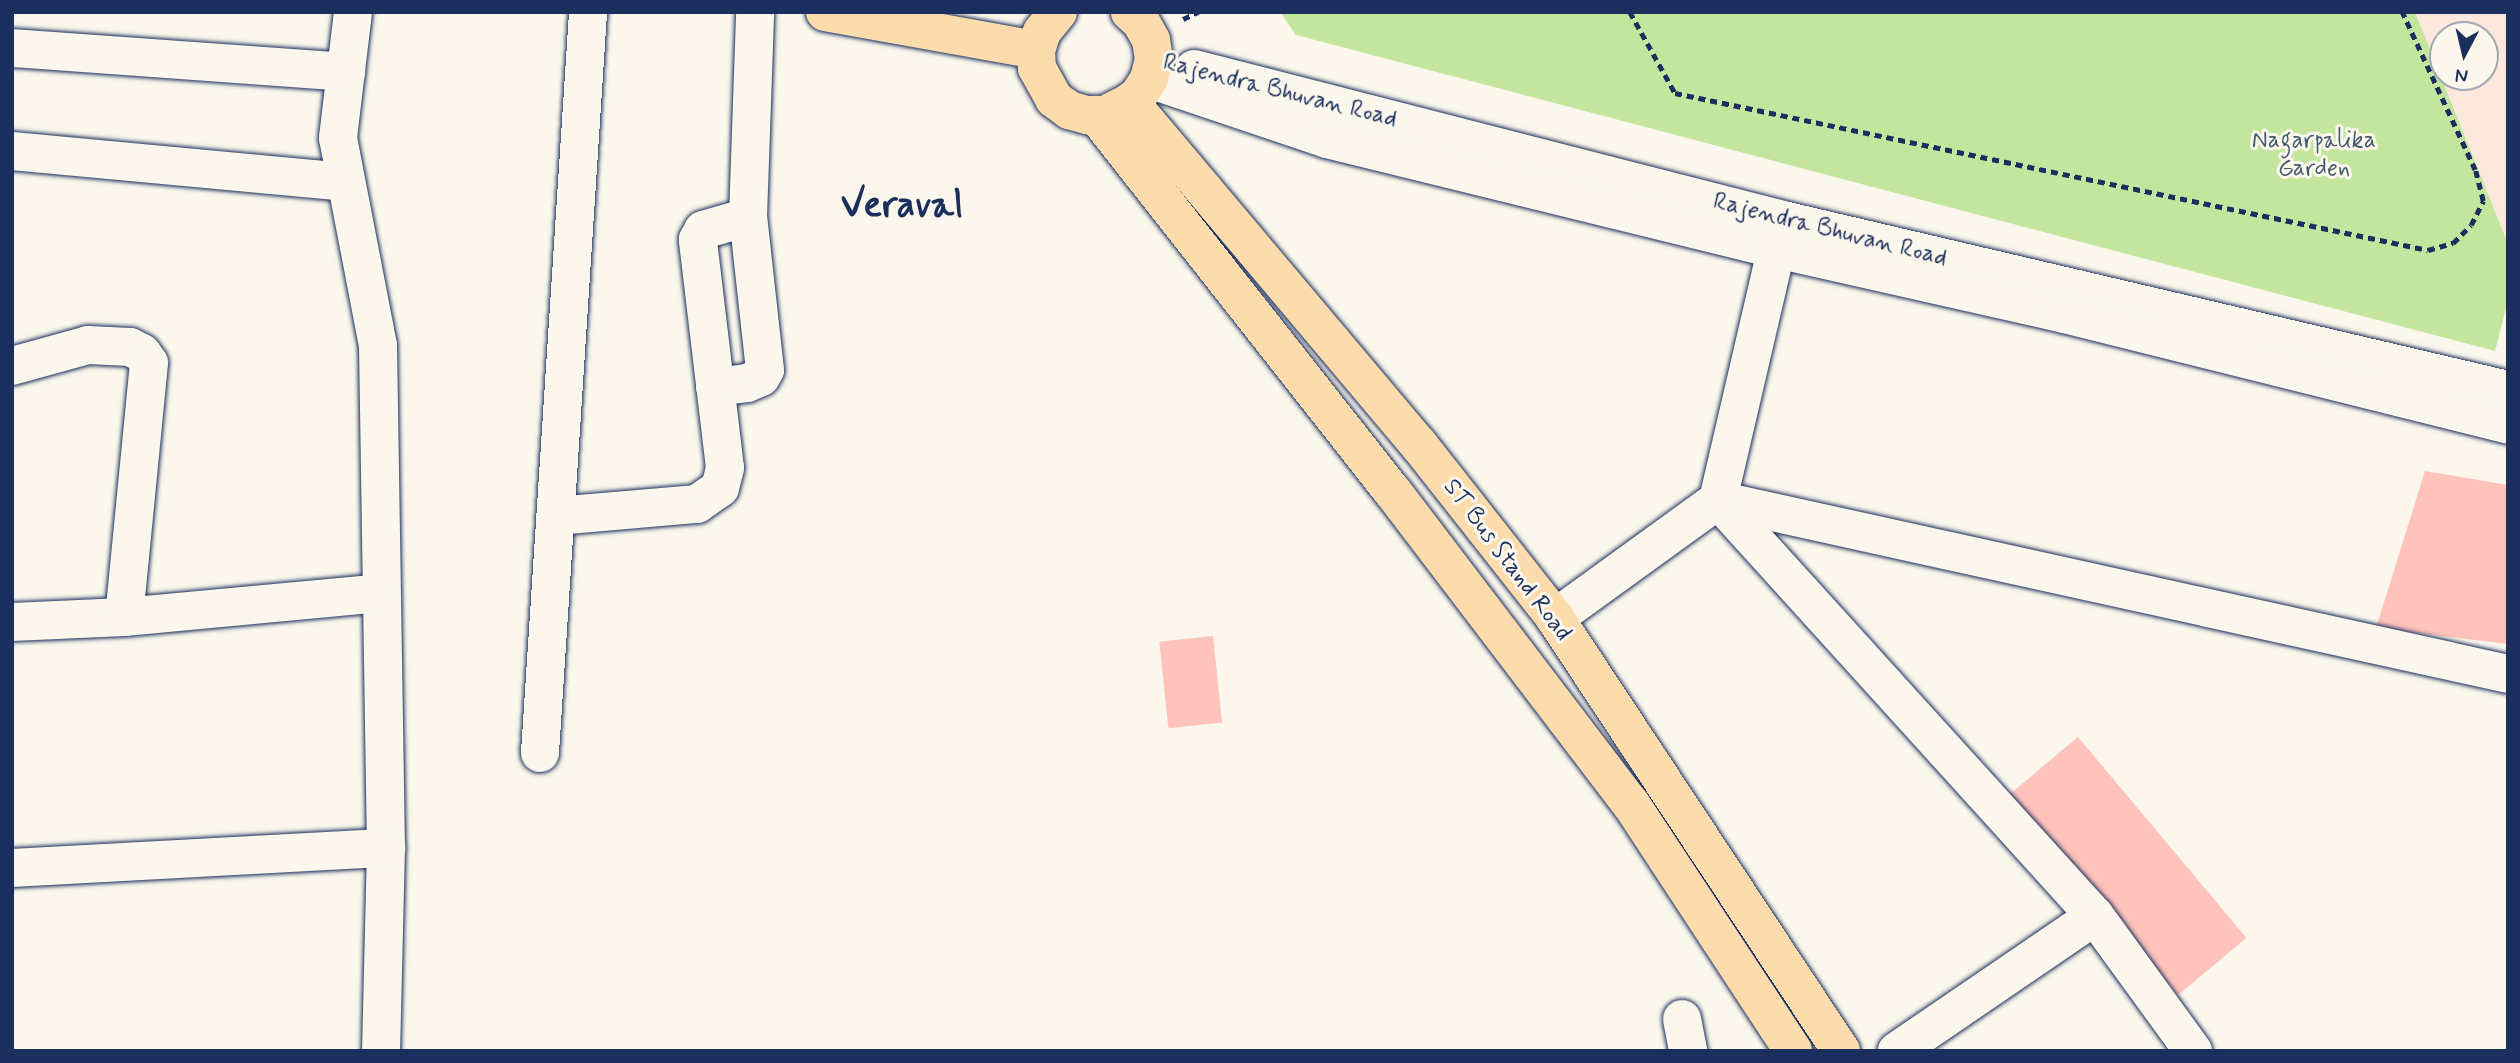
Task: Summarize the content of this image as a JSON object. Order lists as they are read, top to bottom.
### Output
{
  "streets": {
    "main road": ["ST Bus Stand Road"],
    "street": ["Rajendra Bhuvan Road"]
  },
  "crossings": [
    ["Rajendra Bhuvan Road", "ST Bus Stand Road"]
  ],
  "districts": ["Veraval"],
  "parks": ["Nagarpalika Garden"],
  "north": "bottom"
}
